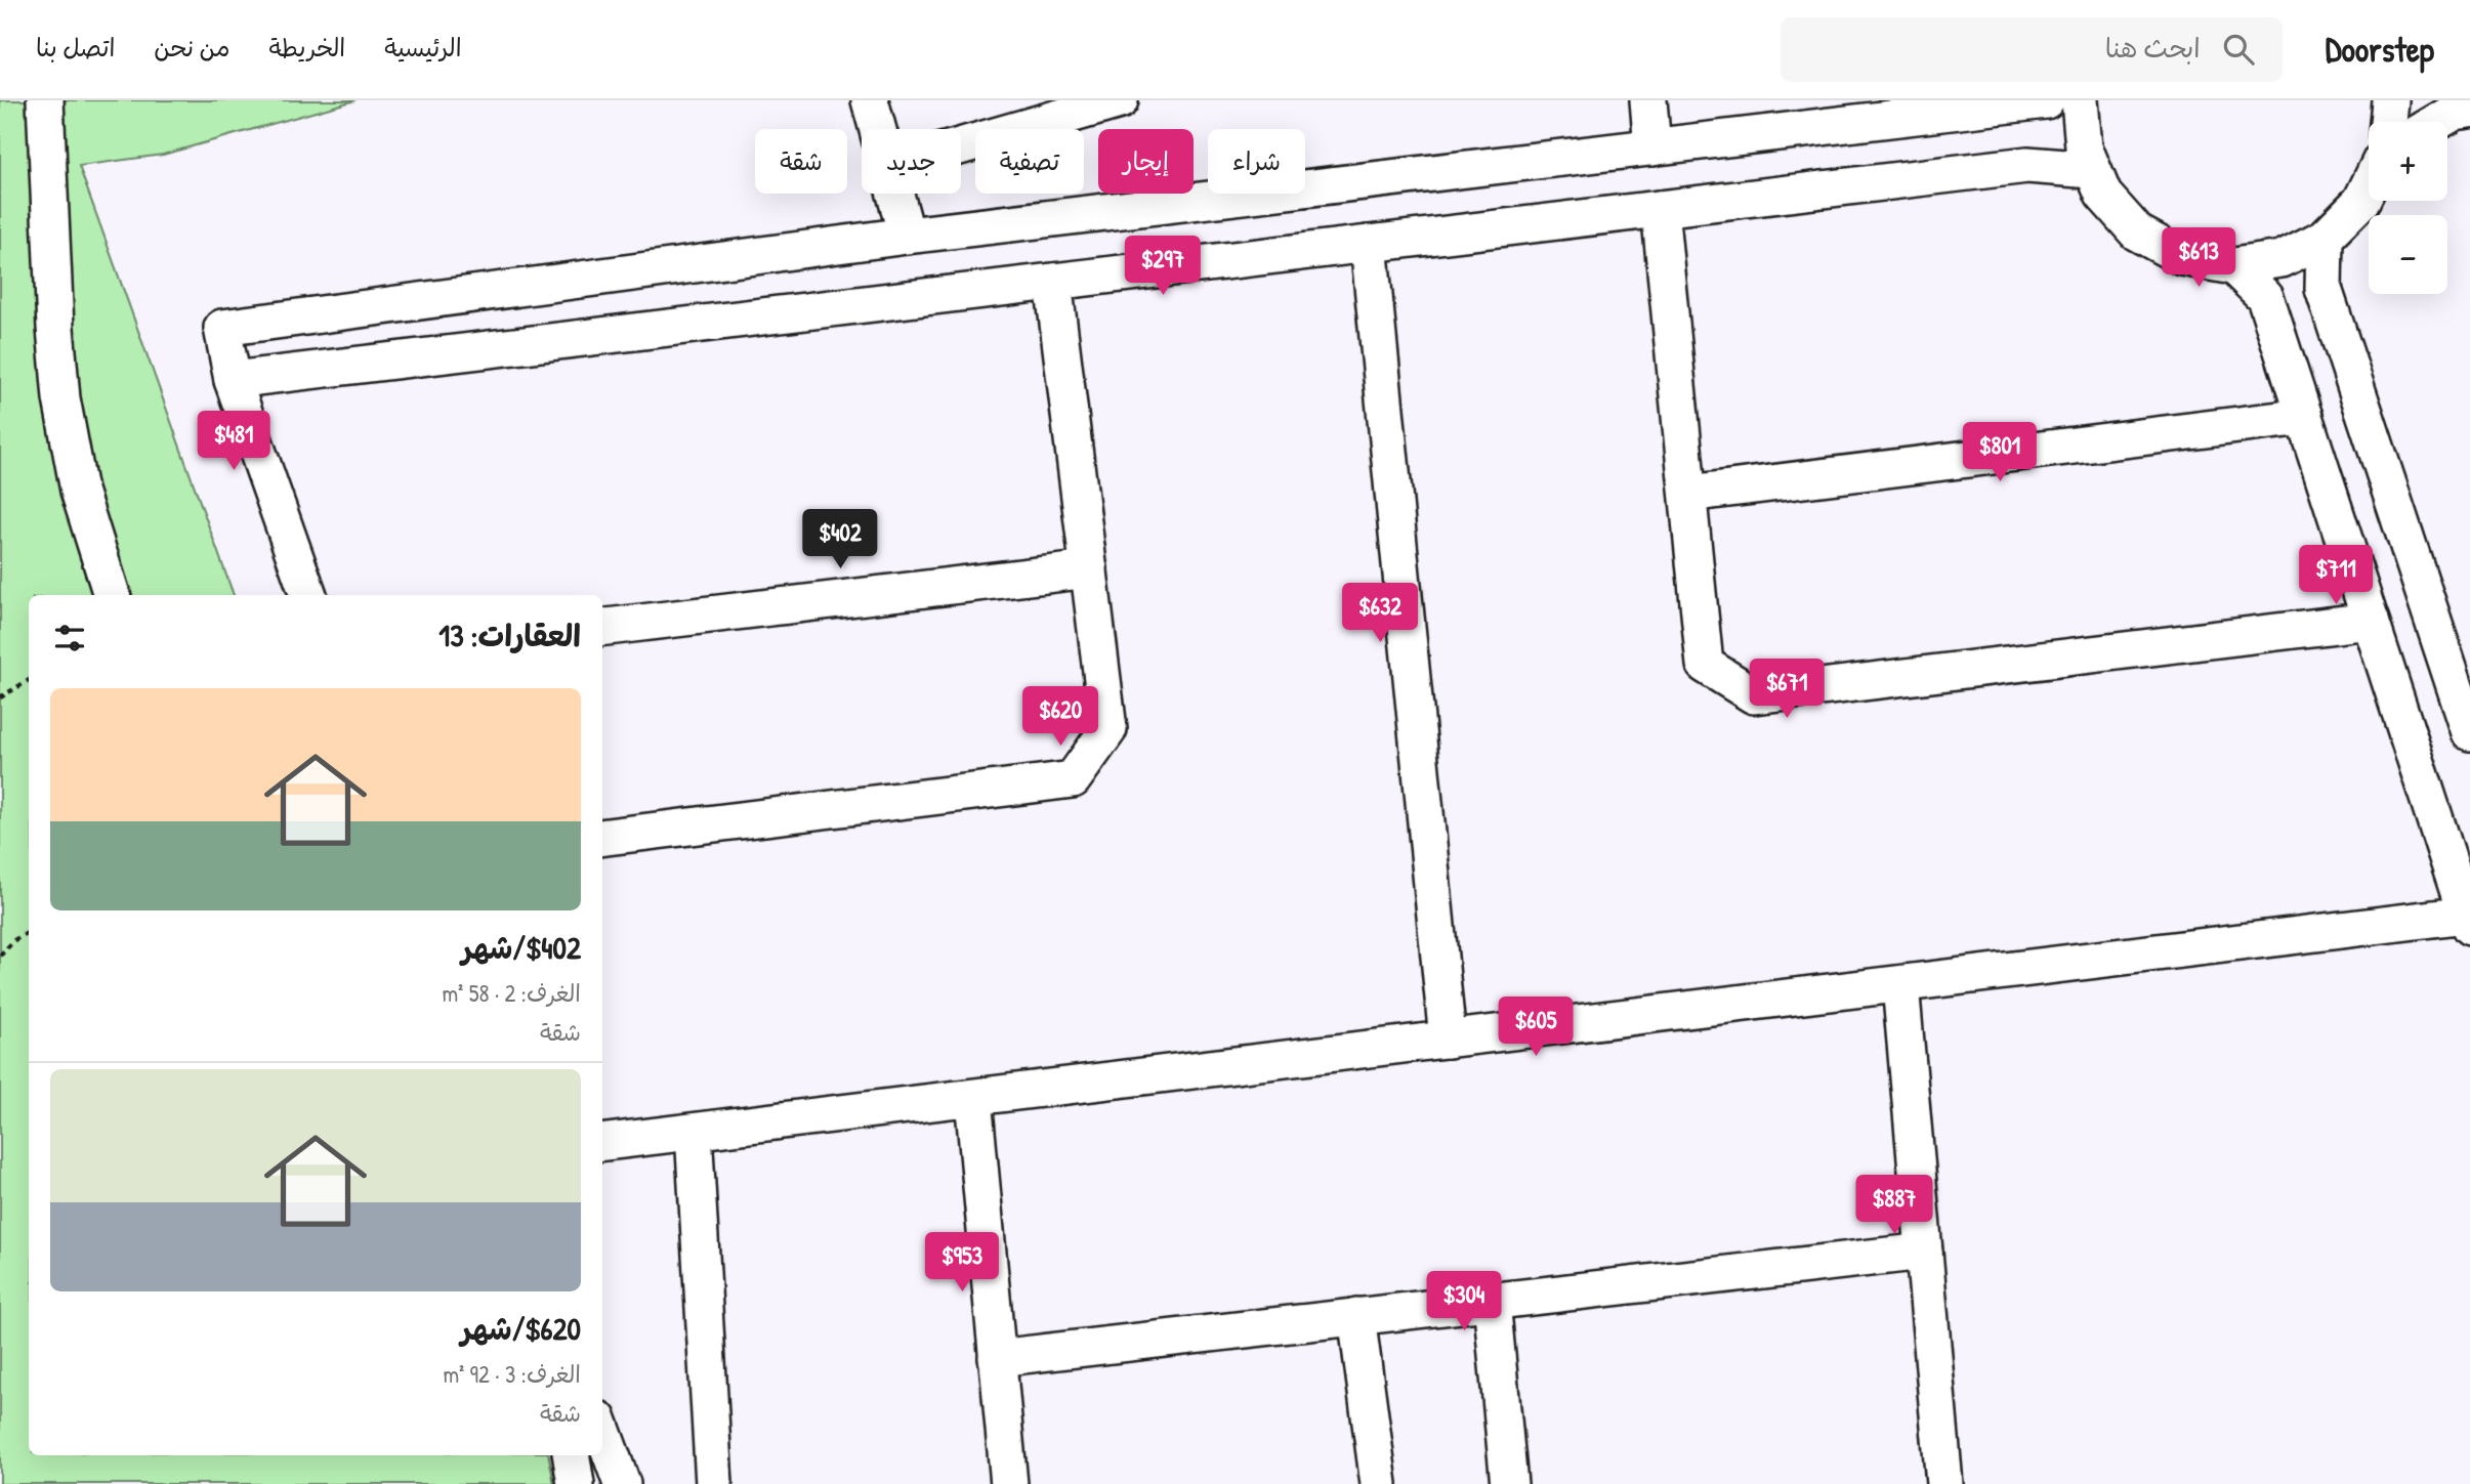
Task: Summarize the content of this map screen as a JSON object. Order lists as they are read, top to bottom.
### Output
{
  "page": {
    "header": "Doorstep",
    "search": "ابحث هنا",
    "nav": [
      "الرئيسية",
      "الخريطة",
      "من نحن",
      "اتصل بنا"
    ],
    "map_buttons": ["+", "−"],
    "chip": [
      "شراء",
      "إيجار",
      "تصفية",
      "جديد",
      "شقة"
    ],
    "price": [
      "$613",
      "$297",
      "$481",
      "$801",
      "$402",
      "$711",
      "$632",
      "$671",
      "$620",
      "$605",
      "$887",
      "$953",
      "$304"
    ],
    "heading": "العقارات: 13",
    "list": [
      {
        "name": "$402/شهر",
        "note": "الغرف: 2 · 58 m² · شقة"
      },
      {
        "name": "$620/شهر",
        "note": "الغرف: 3 · 92 m² · شقة"
      }
    ]
  }
}
